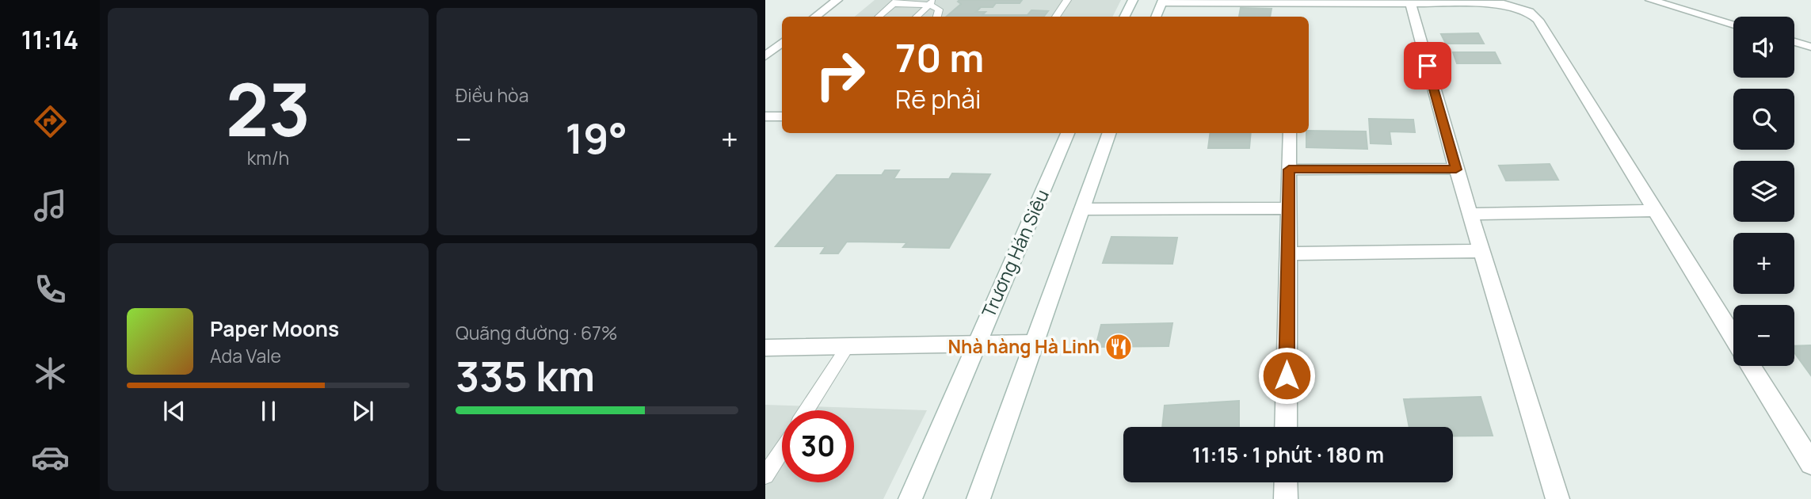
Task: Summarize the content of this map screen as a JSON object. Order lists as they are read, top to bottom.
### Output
{
  "streets": {
    "street": ["Trương Hán Siêu"]
  },
  "places": {
    "restaurant": ["Nhà hàng Hà Linh"]
  },
  "page": {
    "tabs": "11:14",
    "tile": [
      ["23", "km/h"],
      "Điều hòa",
      ["Quãng đường · 67%", "335 km"]
    ],
    "map_buttons": ["+", "−"],
    "turn": ["70 m", "Rẽ phải"],
    "heat": ["−", "19°", "+"],
    "song": ["Paper Moons", "Ada Vale"],
    "limit": "30",
    "trip": "11:15 · 1 phút · 180 m"
  }
}
